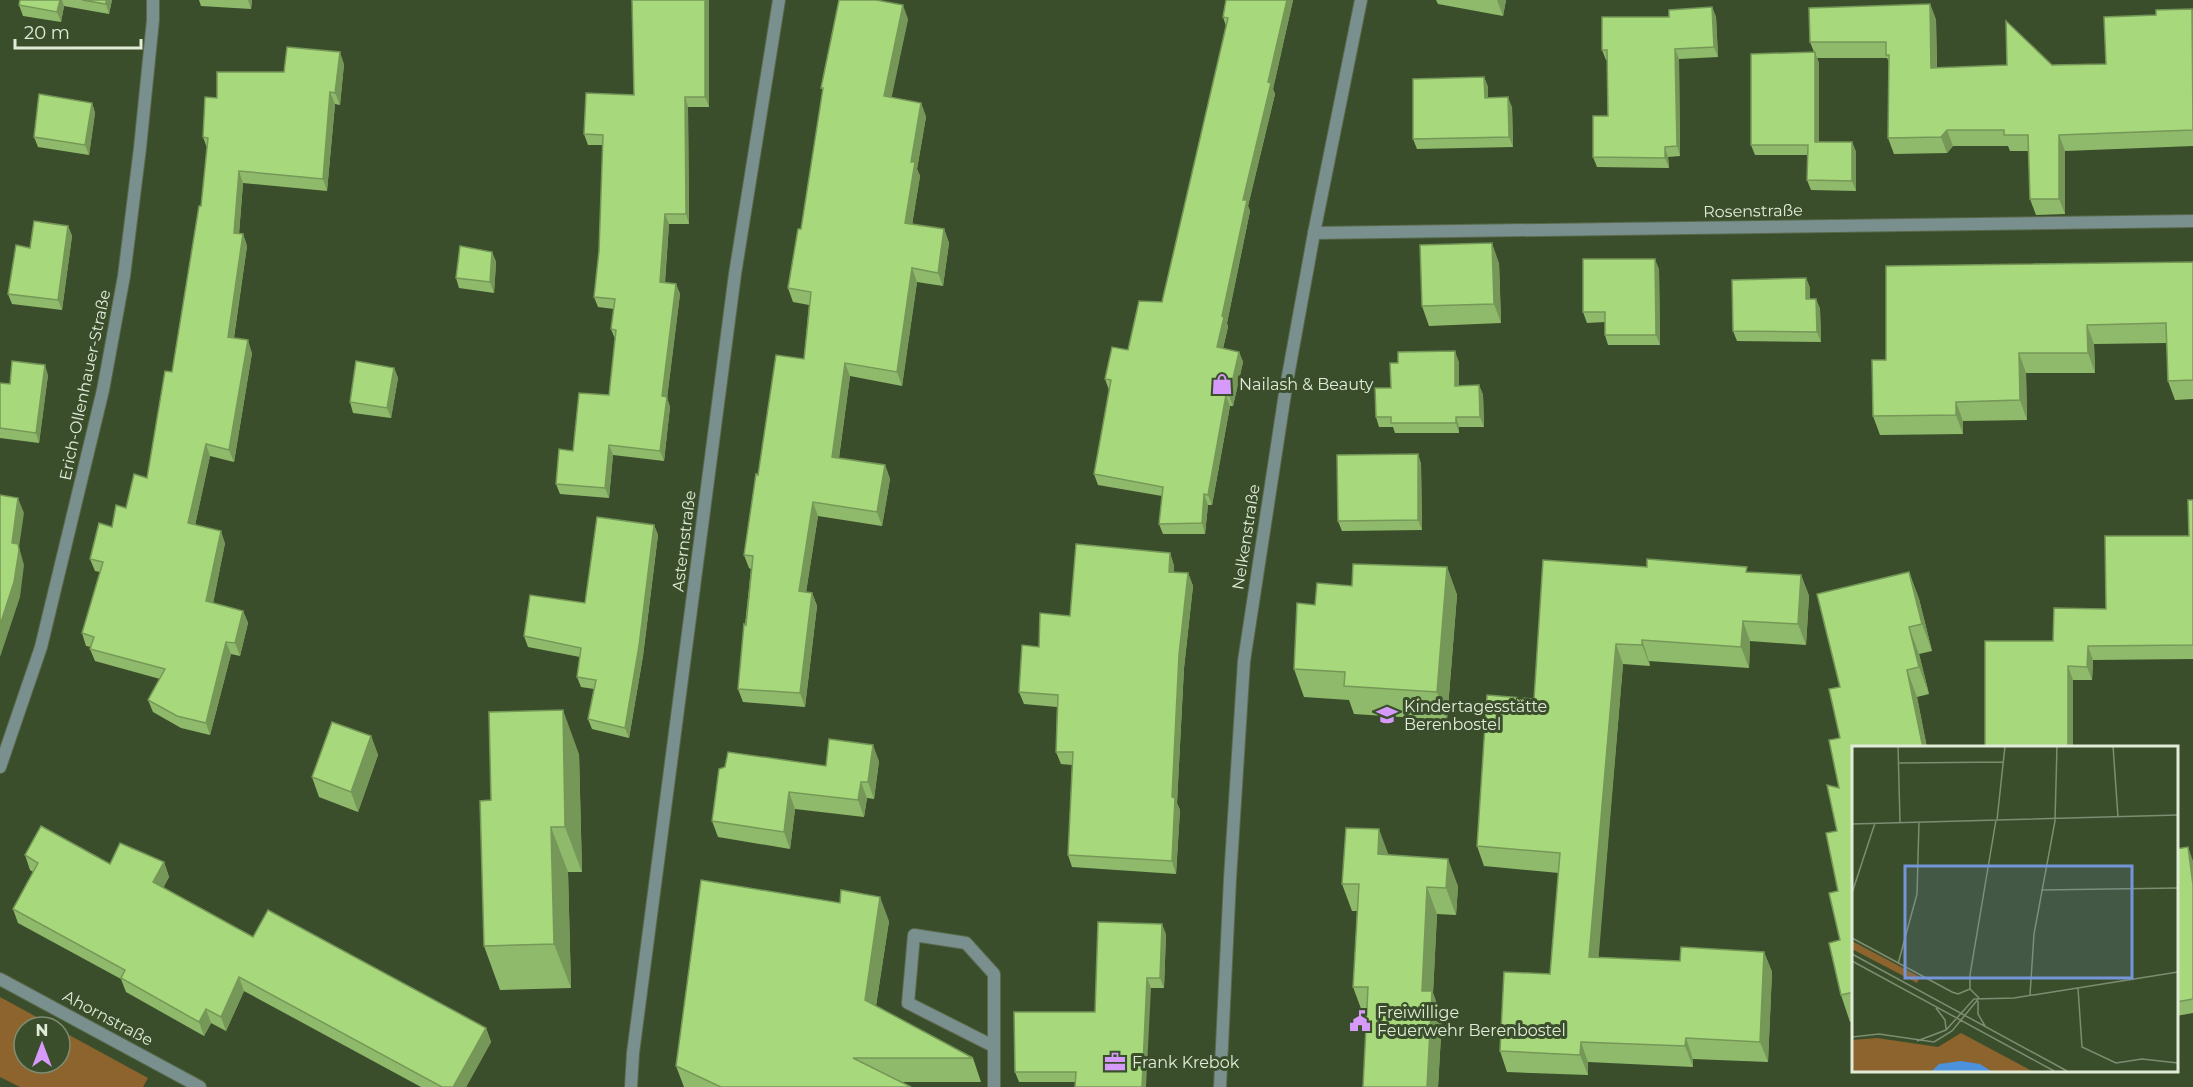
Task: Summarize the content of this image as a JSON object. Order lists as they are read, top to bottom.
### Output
{
  "streets": {
    "street": [
      "Rosenstraße",
      "Erich-Ollenhauer-Straße",
      "Nelkenstraße",
      "Asternstraße",
      "Ahornstraße"
    ]
  },
  "crossings": [
    ["Rosenstraße", "Nelkenstraße"]
  ],
  "places": {
    "shop": ["Nailash & Beauty"],
    "school or university": ["Kindertagesstätte Berenbostel"],
    "public building": ["Freiwillige Feuerwehr Berenbostel"],
    "office": ["Frank Krebok"]
  },
  "scale_bar": "20 m",
  "north": "top"
}
